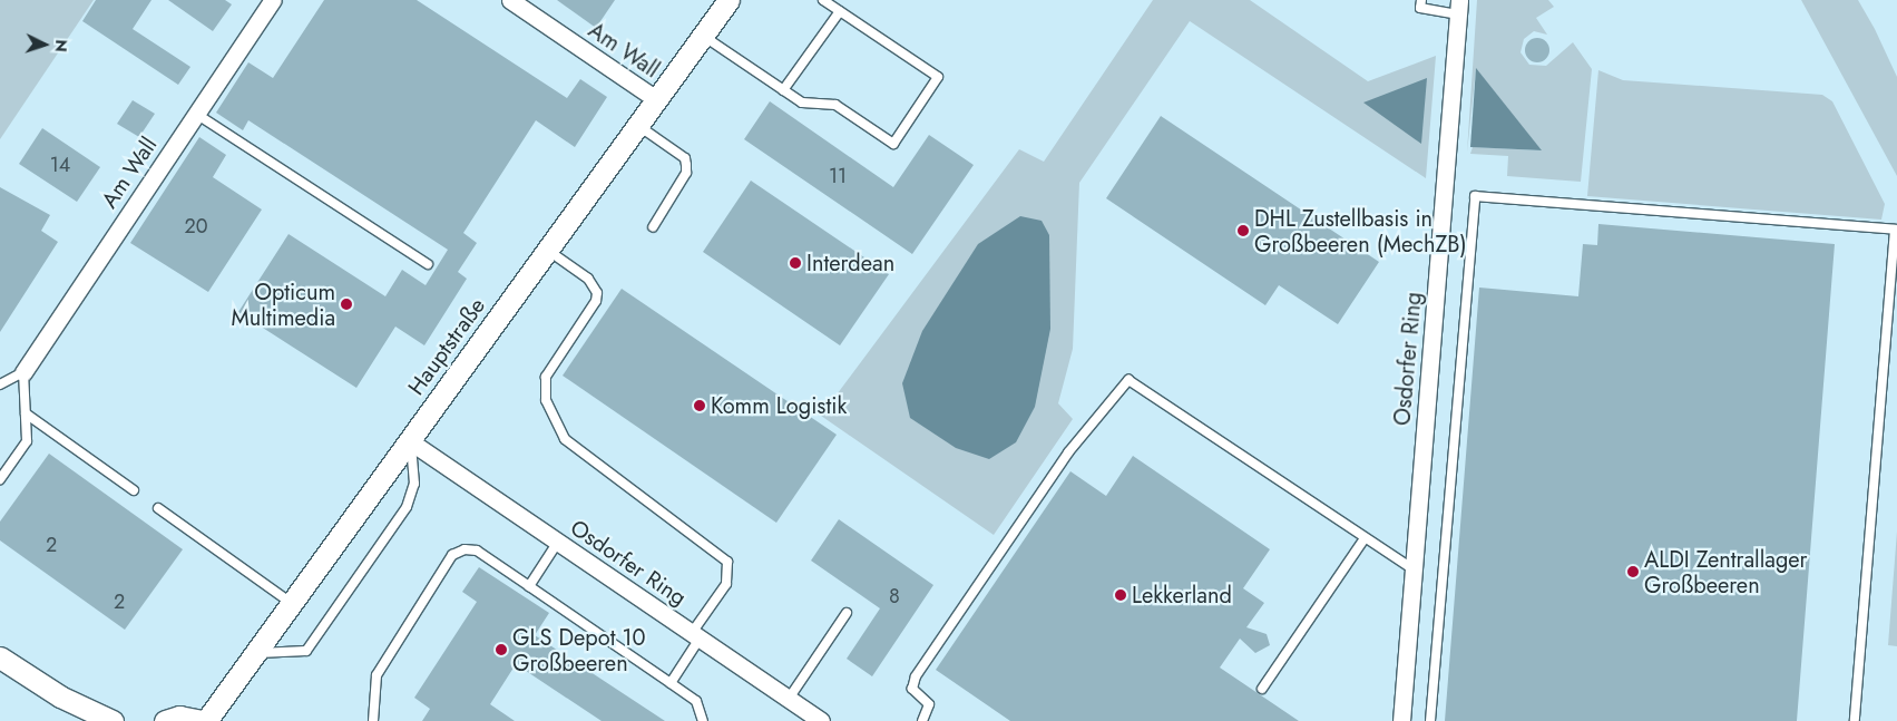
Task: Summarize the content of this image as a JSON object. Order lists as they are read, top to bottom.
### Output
{
  "streets": {
    "street": ["Am Wall", "Hauptstraße", "Osdorfer Ring"]
  },
  "crossings": [
    ["Am Wall", "Hauptstraße"],
    ["Hauptstraße", "Osdorfer Ring"]
  ],
  "places": [
    "DHL Zustellbasis in Großbeeren (MechZB)",
    "Interdean",
    "Opticum Multimedia",
    "Komm Logistik",
    "ALDI Zentrallager Großbeeren",
    "Lekkerland",
    "GLS Depot 10 Großbeeren"
  ],
  "house_numbers": [
    "14",
    "11",
    "20",
    "2",
    "8",
    "2"
  ],
  "north": "right"
}
